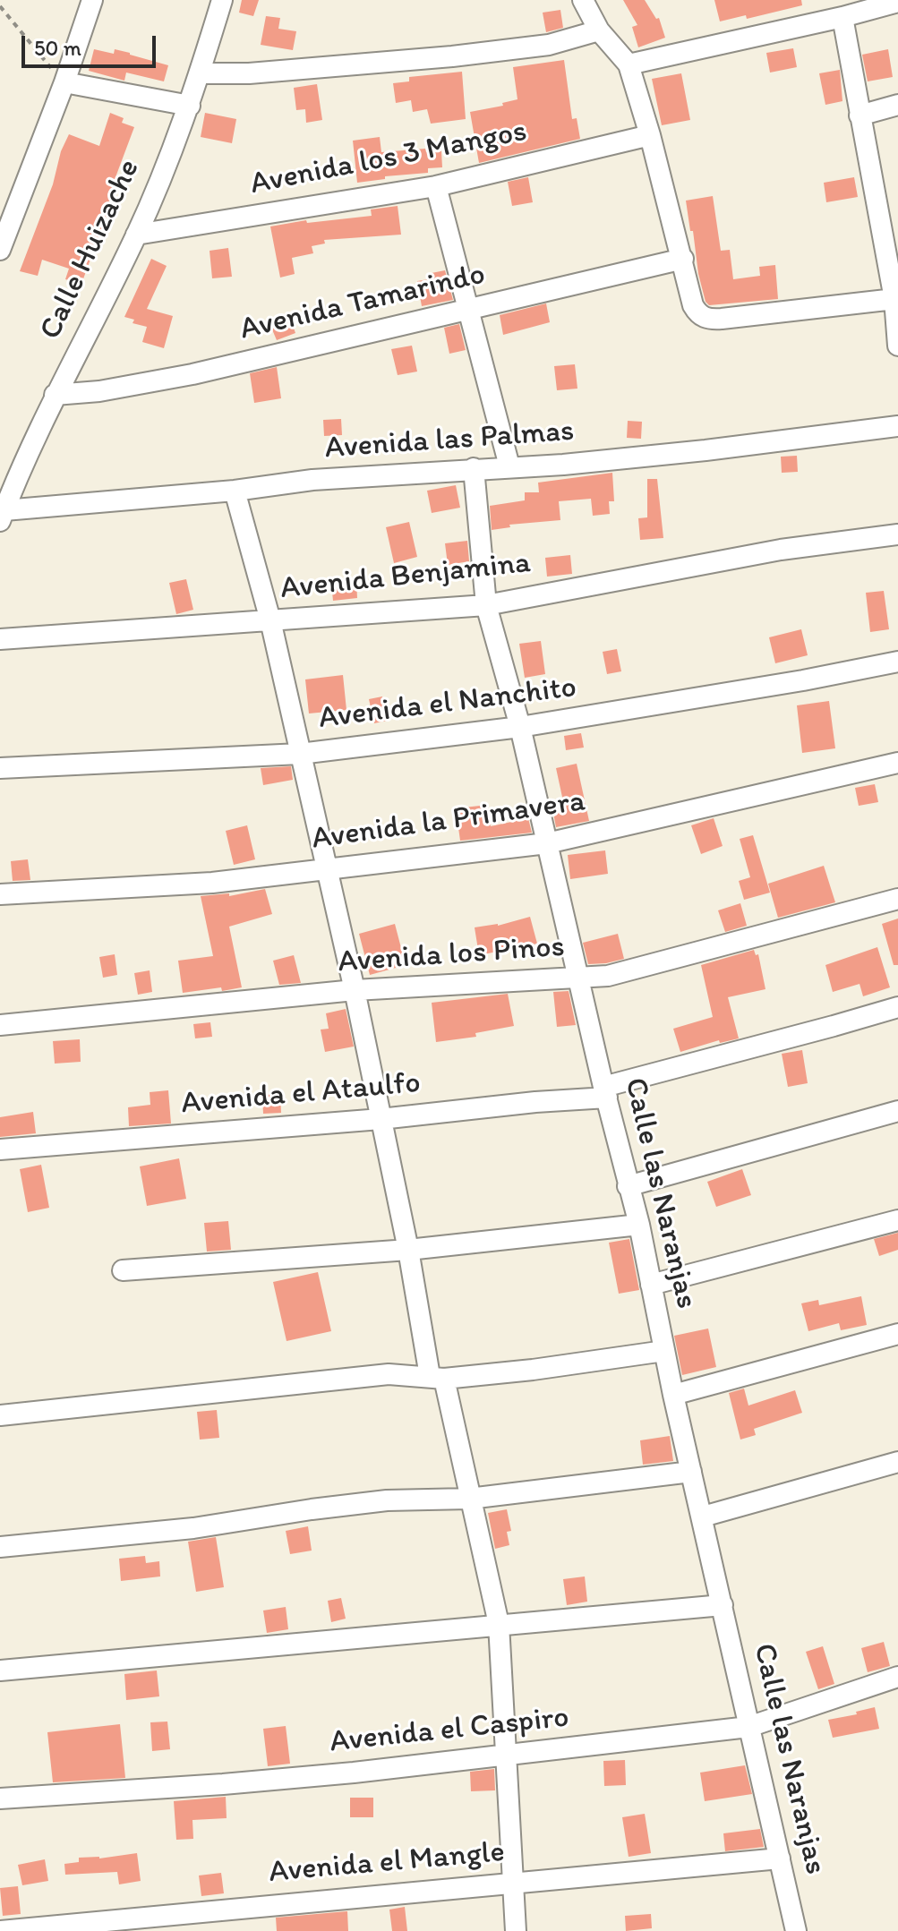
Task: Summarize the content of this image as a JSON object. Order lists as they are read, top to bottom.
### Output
{
  "streets": {
    "street": [
      "Avenida los 3 Mangos",
      "Calle Huizache",
      "Avenida Tamarindo",
      "Avenida las Palmas",
      "Avenida Benjamina",
      "Avenida el Nanchito",
      "Avenida la Primavera",
      "Avenida los Pinos",
      "Avenida el Ataulfo",
      "Calle las Naranjas",
      "Avenida el Caspiro",
      "Avenida el Mangle"
    ]
  },
  "crossings": [
    ["Avenida los 3 Mangos", "Calle Huizache"],
    ["Calle Huizache", "Avenida Tamarindo"],
    ["Calle Huizache", "Avenida las Palmas"],
    ["Avenida las Palmas", "Calle las Naranjas"],
    ["Avenida Benjamina", "Calle las Naranjas"],
    ["Avenida el Nanchito", "Calle las Naranjas"],
    ["Avenida la Primavera", "Calle las Naranjas"],
    ["Avenida los Pinos", "Calle las Naranjas"],
    ["Avenida el Ataulfo", "Calle las Naranjas"],
    ["Calle las Naranjas", "Avenida el Caspiro"],
    ["Calle las Naranjas", "Avenida el Mangle"]
  ],
  "scale_bar": "50 m"
}
